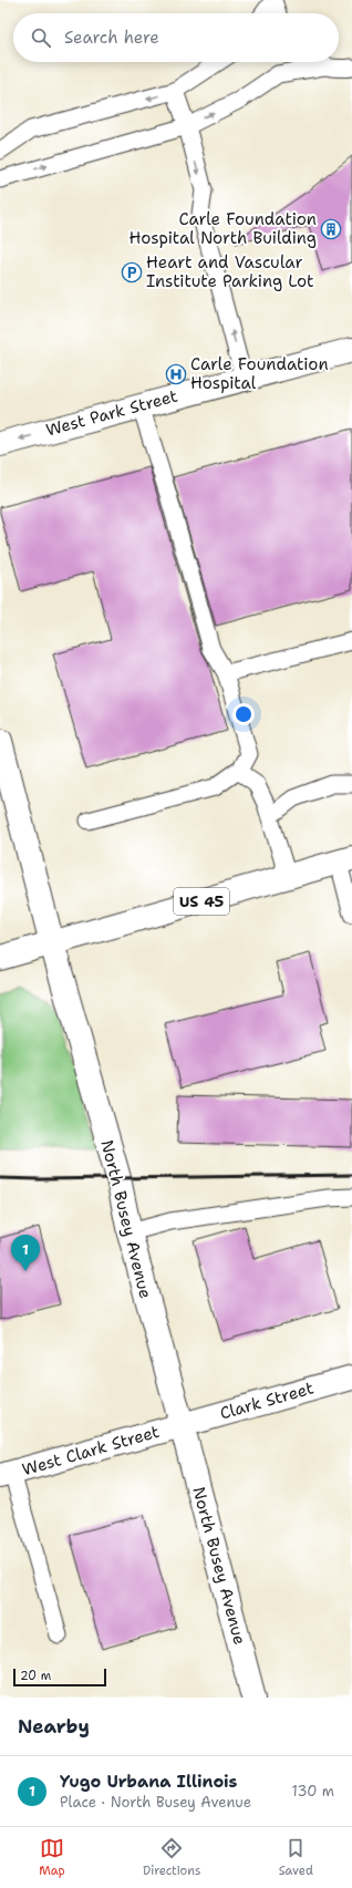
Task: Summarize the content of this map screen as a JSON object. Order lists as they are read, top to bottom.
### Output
{
  "streets": {
    "street": [
      "West Park Street",
      "US 45",
      "North Busey Avenue",
      "Clark Street",
      "West Clark Street"
    ]
  },
  "crossings": [
    ["US 45", "North Busey Avenue"],
    ["North Busey Avenue", "Clark Street"],
    ["North Busey Avenue", "West Clark Street"],
    ["Clark Street", "West Clark Street"]
  ],
  "one_way": ["West Park Street"],
  "places": {
    "building": ["Carle Foundation Hospital North Building"],
    "parking": ["Heart and Vascular Institute Parking Lot"],
    "hospital": ["Carle Foundation Hospital"]
  },
  "scale_bar": "20 m",
  "page": {
    "search": "Search here",
    "pins": "1",
    "scale": "20 m",
    "heading": "Nearby",
    "list": [
      {
        "mark": "1",
        "name": "Yugo Urbana Illinois",
        "note": "Place · North Busey Avenue",
        "value": "130 m"
      }
    ],
    "nav": ["Map", "Directions", "Saved"]
  }
}
